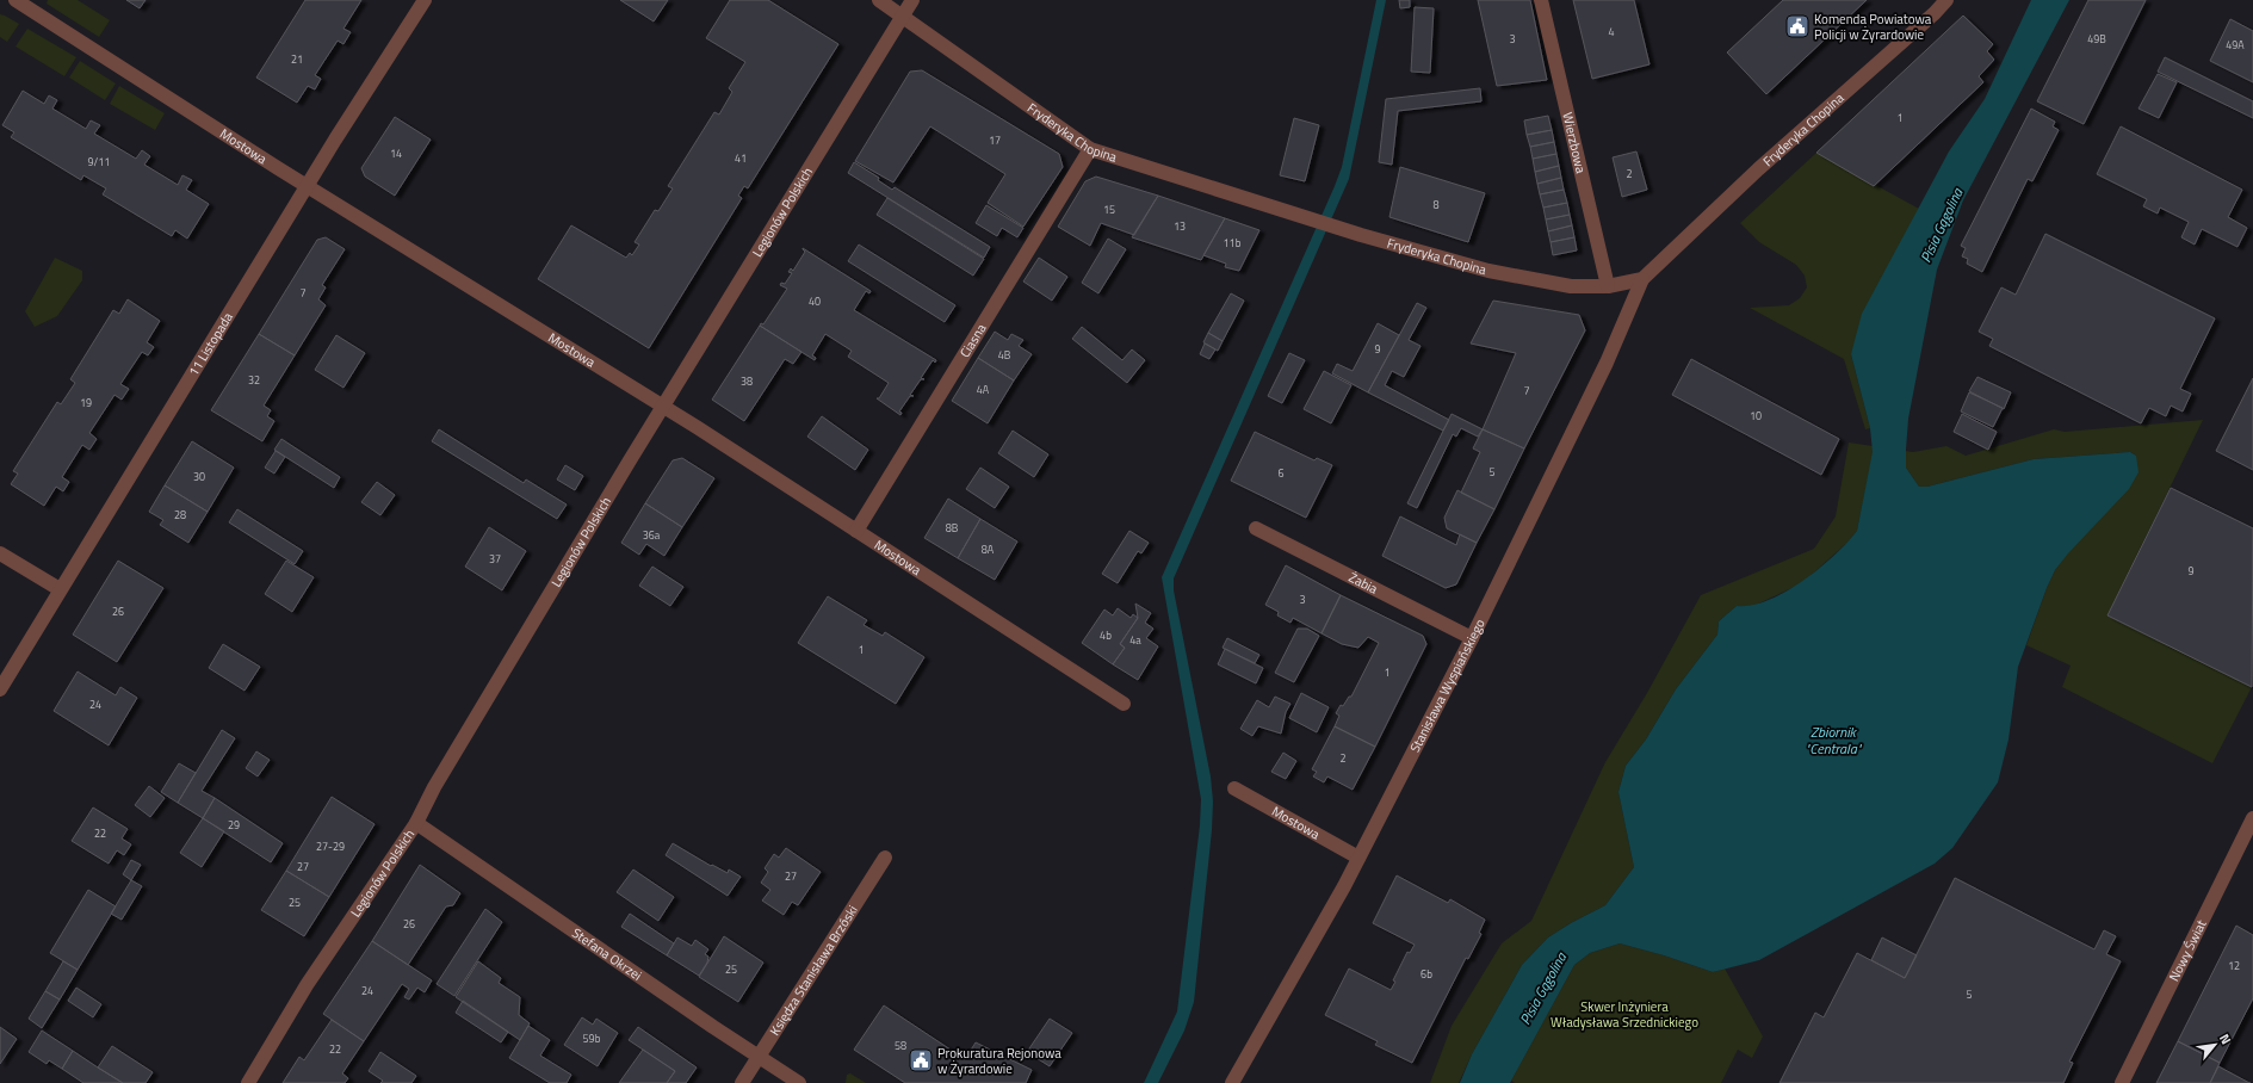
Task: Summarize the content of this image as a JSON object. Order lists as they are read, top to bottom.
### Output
{
  "streets": {
    "street": [
      "Fryderyka Chopina",
      "Wierzbowa",
      "Mostowa",
      "Legionów Polskich",
      "Ciasna",
      "11 Listopada",
      "Żabia",
      "Stanisława Wyspiańskiego",
      "Nowy Świat",
      "Stefana Okrzei",
      "Księdza Stanisława Brzóski"
    ]
  },
  "crossings": [
    ["Fryderyka Chopina", "Wierzbowa"],
    ["Fryderyka Chopina", "Legionów Polskich"],
    ["Fryderyka Chopina", "Ciasna"],
    ["Fryderyka Chopina", "Stanisława Wyspiańskiego"],
    ["Mostowa", "Legionów Polskich"],
    ["Mostowa", "Ciasna"],
    ["Mostowa", "11 Listopada"],
    ["Mostowa", "Stanisława Wyspiańskiego"],
    ["Legionów Polskich", "Stefana Okrzei"],
    ["Żabia", "Stanisława Wyspiańskiego"],
    ["Stefana Okrzei", "Księdza Stanisława Brzóski"]
  ],
  "water": ["Pisia Gągolina", "Zbiornik \"Centrala\""],
  "parks": ["Skwer Inżyniera Władysława Srzednickiego"],
  "places": {
    "public building": ["Komenda Powiatowa Policji w Żyrardowie", "Prokuratura Rejonowa w Żyrardowie"]
  },
  "house_numbers": [
    "4",
    "3",
    "49B",
    "49A",
    "21",
    "1",
    "17",
    "14",
    "41",
    "9/11",
    "2",
    "8",
    "15",
    "13",
    "11b",
    "7",
    "40",
    "9",
    "4B",
    "32",
    "38",
    "4A",
    "7",
    "19",
    "10",
    "5",
    "6",
    "30",
    "28",
    "8B",
    "36a",
    "8A",
    "37",
    "9",
    "3",
    "26",
    "4b",
    "4a",
    "1",
    "1",
    "24",
    "2",
    "29",
    "22",
    "27-29",
    "27",
    "27",
    "25",
    "26",
    "12",
    "25",
    "6b",
    "24",
    "5",
    "59b",
    "58",
    "22"
  ],
  "north": "top right"
}
